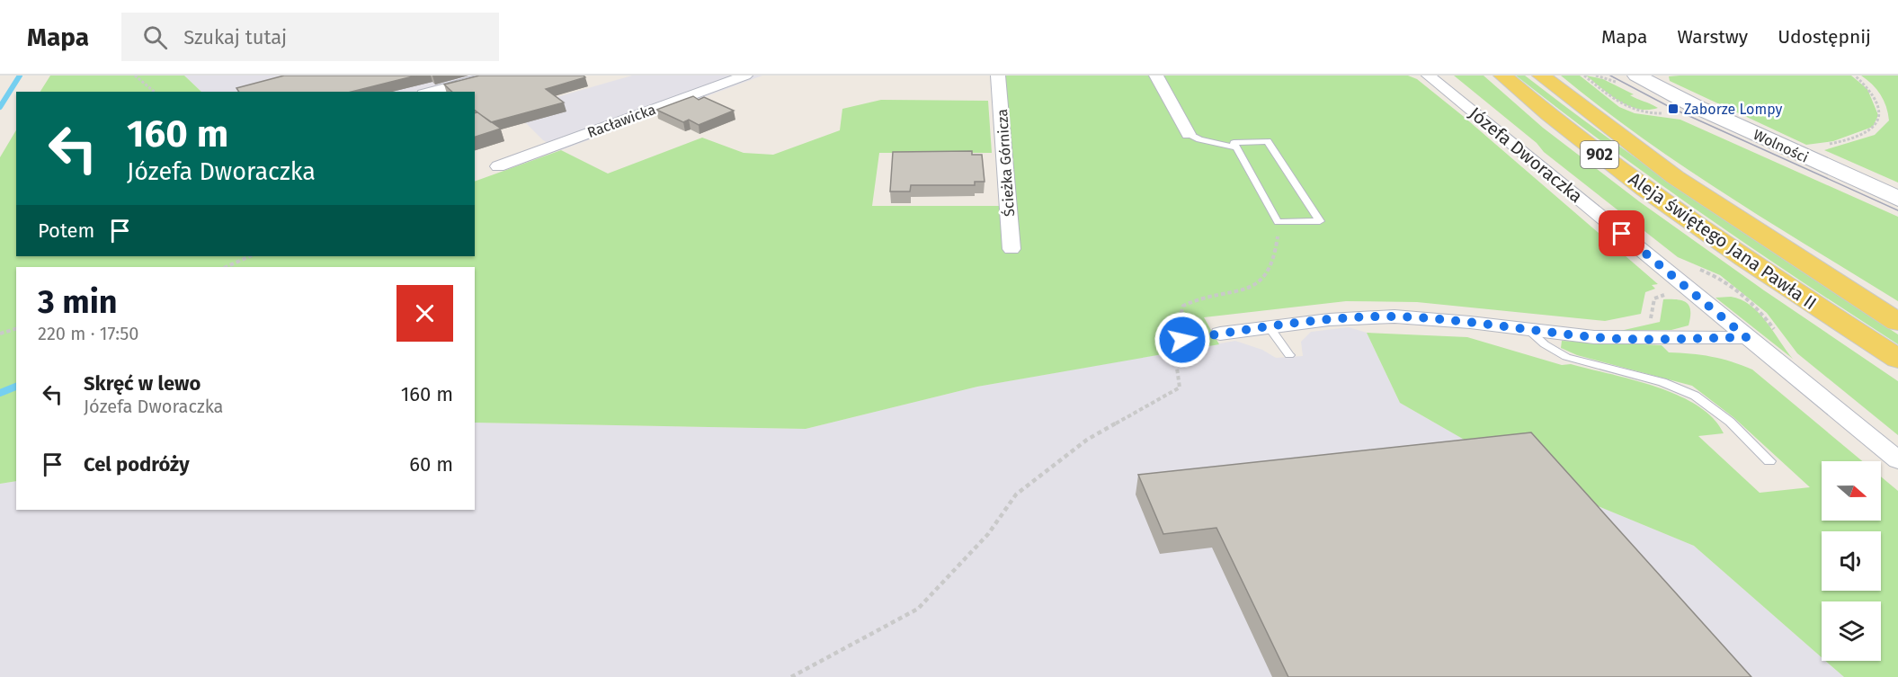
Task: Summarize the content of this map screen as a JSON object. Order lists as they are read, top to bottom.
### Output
{
  "streets": {
    "main road": ["902", "Aleja świętego Jana Pawła II"],
    "street": [
      "Racławicka",
      "Wolności",
      "Józefa Dworaczka",
      "Ścieżka Górnicza"
    ]
  },
  "places": {
    "transit": ["Zaborze Lompy"]
  },
  "north": "right",
  "page": {
    "header": "Mapa",
    "search": "Szukaj tutaj",
    "nav": ["Mapa", "Warstwy", "Udostępnij"],
    "turn": ["160 m", "Józefa Dworaczka"],
    "then": "Potem",
    "heading": ["3 min", "220 m · 17:50"],
    "list": [
      {
        "name": "Skręć w lewo",
        "note": "Józefa Dworaczka",
        "value": "160 m"
      },
      {
        "name": "Cel podróży",
        "value": "60 m"
      }
    ]
  }
}
